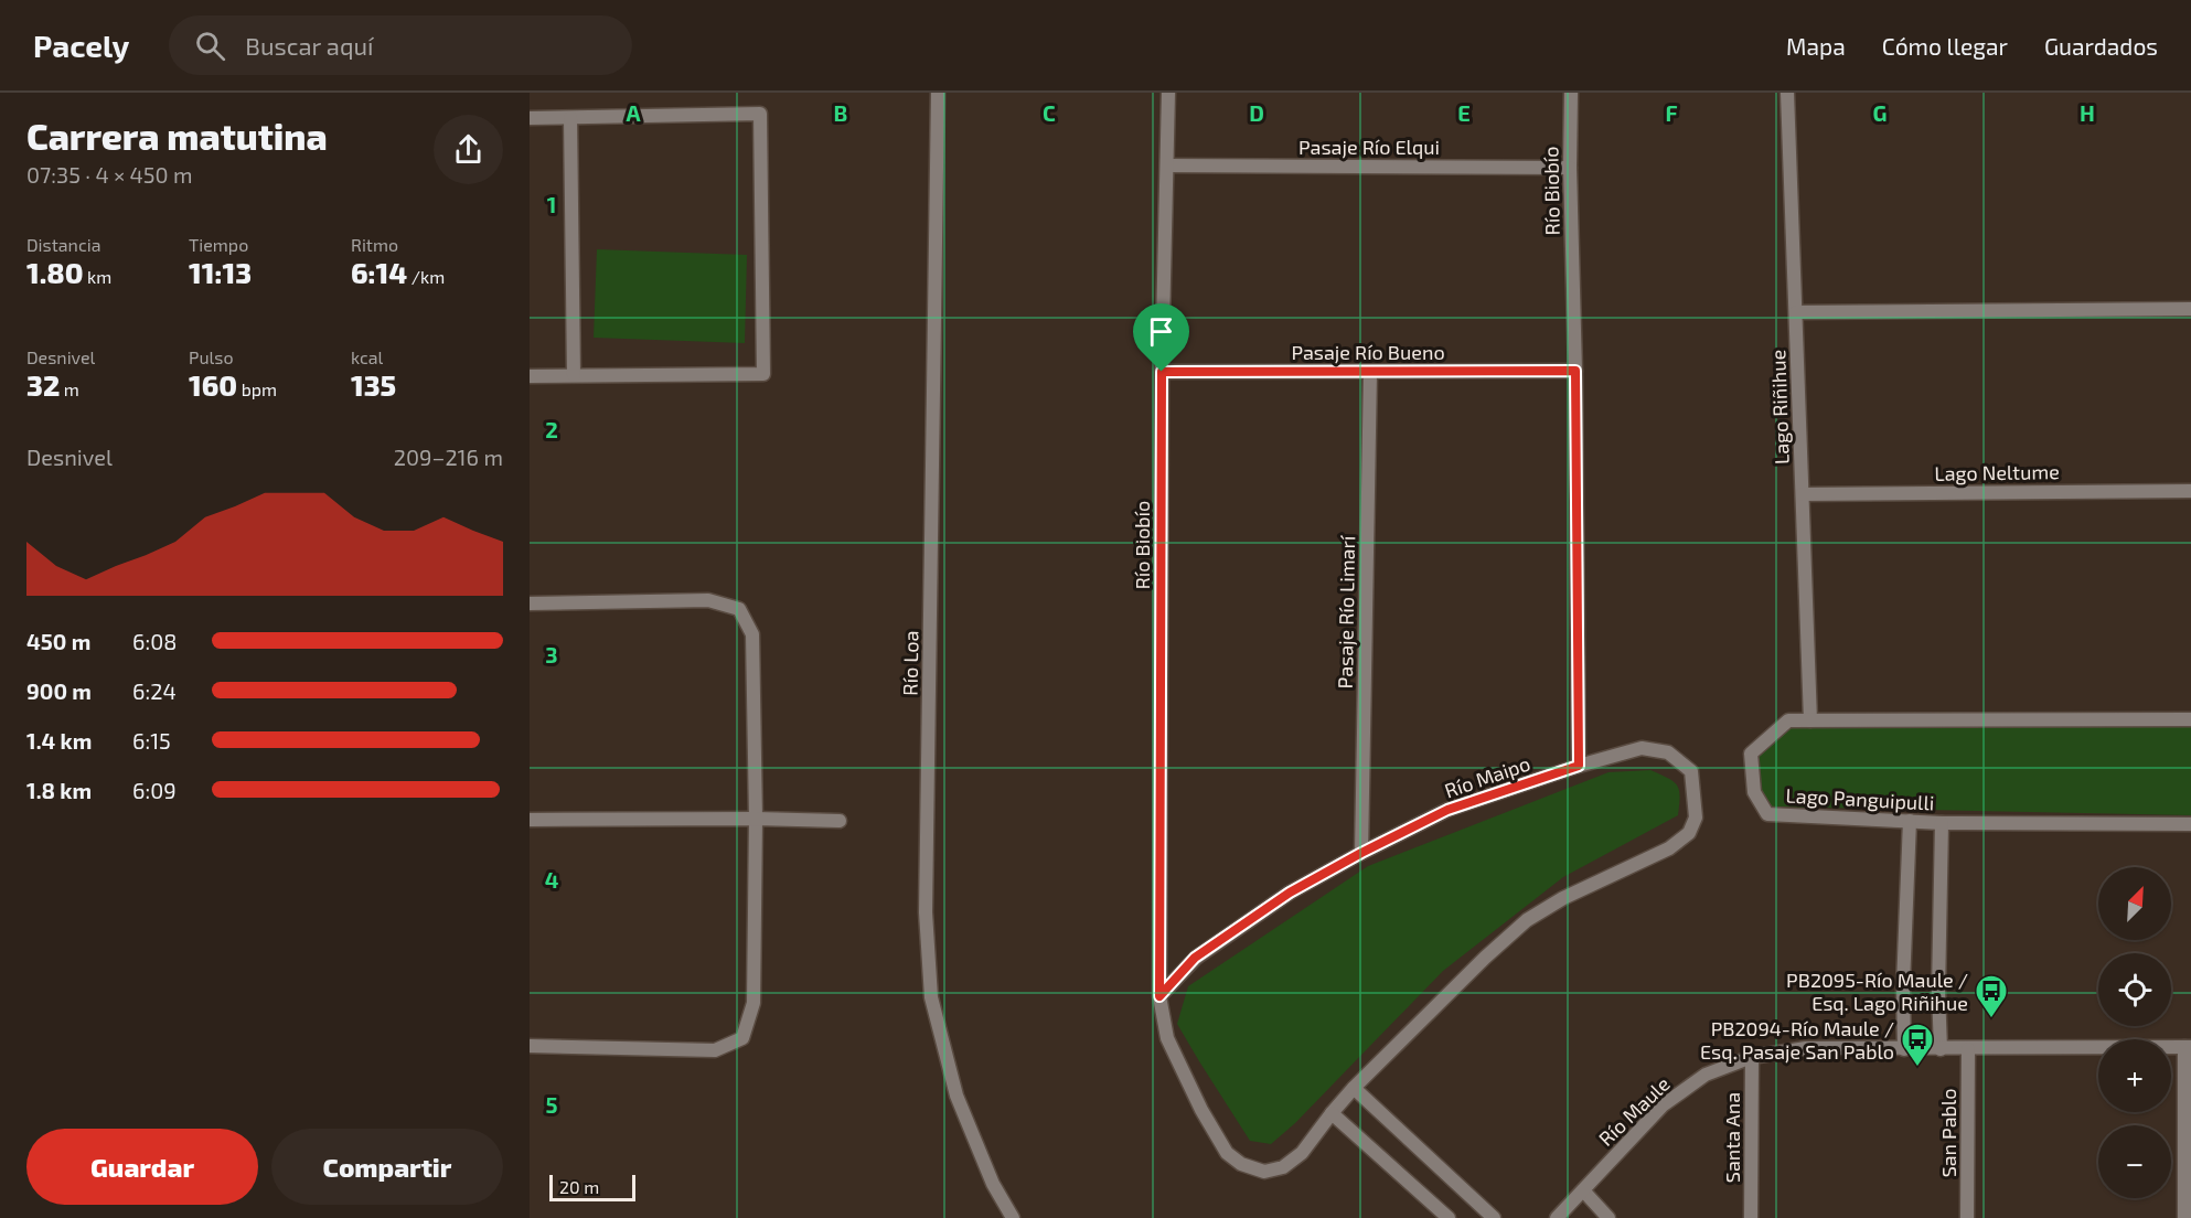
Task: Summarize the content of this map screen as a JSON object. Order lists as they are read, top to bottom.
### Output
{
  "streets": {
    "street": [
      "Pasaje Río Elqui",
      "Río Biobío",
      "Pasaje Río Bueno",
      "Lago Riñihue",
      "Lago Neltume",
      "Pasaje Río Limarí",
      "Río Loa",
      "Río Maipo",
      "Lago Panguipulli",
      "Río Maule",
      "San Pablo",
      "Santa Ana"
    ]
  },
  "crossings": [
    ["Pasaje Río Elqui", "Río Biobío"],
    ["Río Biobío", "Pasaje Río Bueno"],
    ["Río Biobío", "Río Maipo"],
    ["Pasaje Río Bueno", "Pasaje Río Limarí"],
    ["Lago Riñihue", "Lago Neltume"],
    ["Lago Riñihue", "Lago Panguipulli"],
    ["Pasaje Río Limarí", "Río Maipo"],
    ["Río Maule", "San Pablo"],
    ["Río Maule", "Santa Ana"]
  ],
  "places": {
    "bus stop": ["PB2095-Río Maule / Esq. Lago Riñihue", "PB2094-Río Maule / Esq. Pasaje San Pablo"]
  },
  "scale_bar": "20 m",
  "north": "top right",
  "page": {
    "header": "Pacely",
    "search": "Buscar aquí",
    "nav": ["Mapa", "Cómo llegar", "Guardados"],
    "heading": ["Carrera matutina", "07:35 · 4 × 450 m"],
    "stats": [
      ["Distancia", "1.80 km"],
      ["Tiempo", "11:13"],
      ["Ritmo", "6:14 /km"],
      ["Desnivel", "32 m"],
      ["Pulso", "160 bpm"],
      ["kcal", "135"]
    ],
    "chart": ["Desnivel", "209–216 m"],
    "list": [
      {
        "name": "450 m",
        "note": "6:08"
      },
      {
        "name": "900 m",
        "note": "6:24"
      },
      {
        "name": "1.4 km",
        "note": "6:15"
      },
      {
        "name": "1.8 km",
        "note": "6:09"
      }
    ],
    "map_buttons": ["+", "−"],
    "buttons": ["Guardar", "Compartir"],
    "scale": "20 m"
  },
  "grid": {
    "columns": [
      "A",
      "B",
      "C",
      "D",
      "E",
      "F",
      "G",
      "H"
    ],
    "rows": [
      "1",
      "2",
      "3",
      "4",
      "5"
    ]
  }
}
